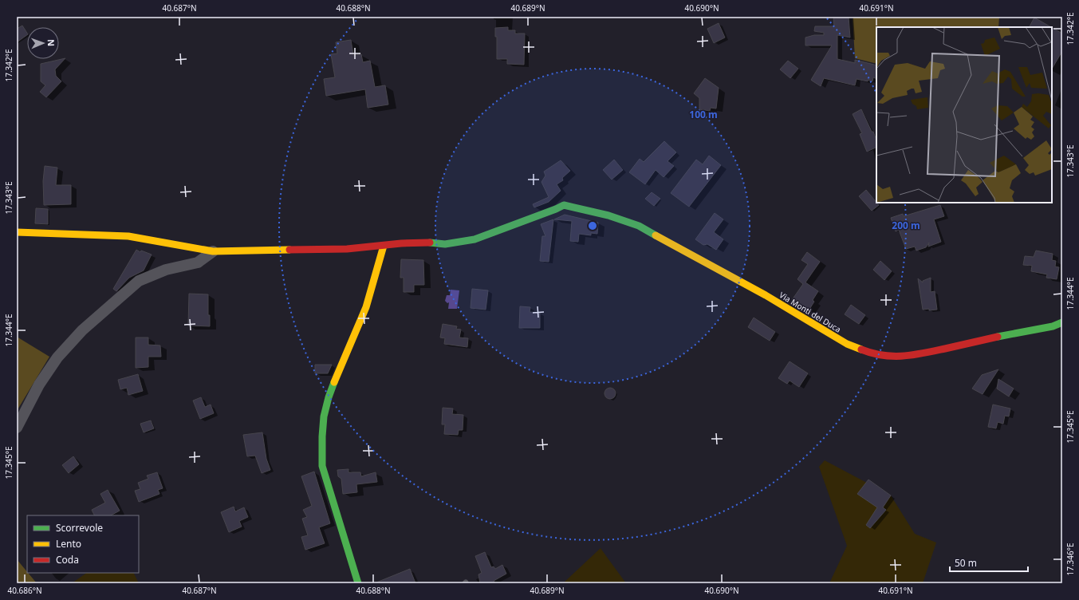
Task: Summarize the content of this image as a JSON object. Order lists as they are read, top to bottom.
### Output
{
  "streets": {
    "street": ["Via Monti del Duca"]
  },
  "legend": ["Scorrevole", "Lento", "Coda"],
  "scale_bar": "50 m",
  "north": "right",
  "coordinates": [
    "40.687°N",
    "40.688°N",
    "40.689°N",
    "40.690°N",
    "40.691°N",
    "17.342°E",
    "17.343°E",
    "17.344°E",
    "17.345°E",
    "17.346°E",
    "40.686°N"
  ],
  "rings": ["100 m", "200 m"]
}
